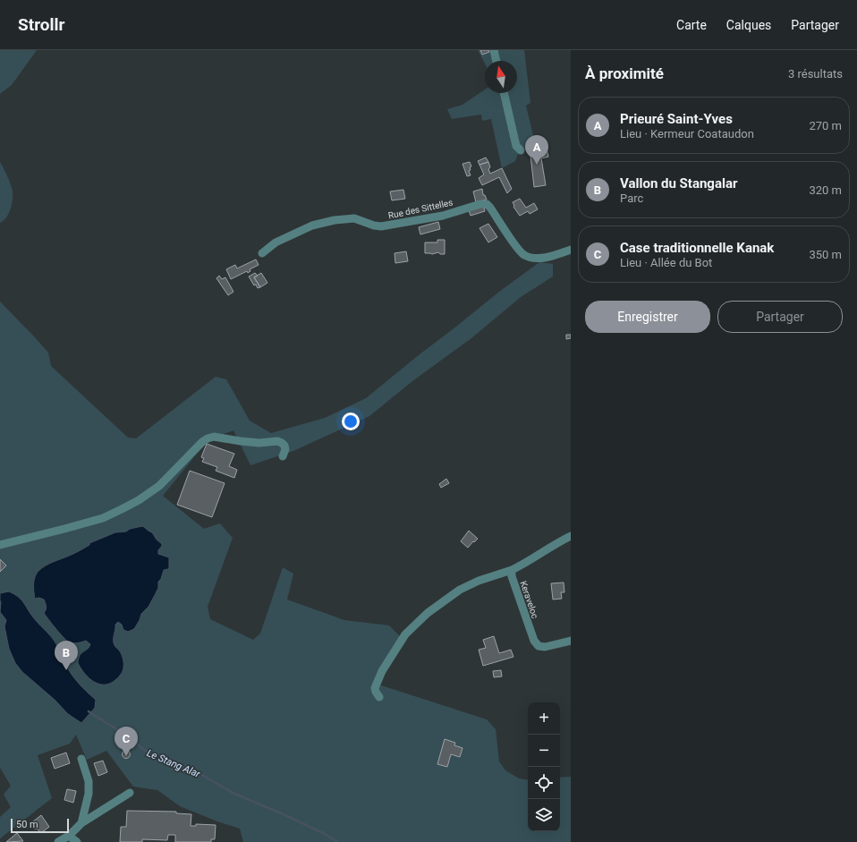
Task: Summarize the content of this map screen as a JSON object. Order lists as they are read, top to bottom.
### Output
{
  "streets": {
    "street": ["Rue des Sittelles", "Keraveloc"]
  },
  "water": ["Le Stang Alar"],
  "scale_bar": "50 m",
  "north": "top",
  "page": {
    "header": "Strollr",
    "nav": ["Carte", "Calques", "Partager"],
    "heading": ["À proximité", "3 résultats"],
    "list": [
      {
        "mark": "A",
        "name": "Prieuré Saint-Yves",
        "note": "Lieu · Kermeur Coataudon",
        "value": "270 m"
      },
      {
        "mark": "B",
        "name": "Vallon du Stangalar",
        "note": "Parc",
        "value": "320 m"
      },
      {
        "mark": "C",
        "name": "Case traditionnelle Kanak",
        "note": "Lieu · Allée du Bot",
        "value": "350 m"
      }
    ],
    "pins": ["A", "B", "C"],
    "buttons": ["Enregistrer", "Partager"],
    "map_buttons": ["+", "−"],
    "scale": "50 m"
  }
}
